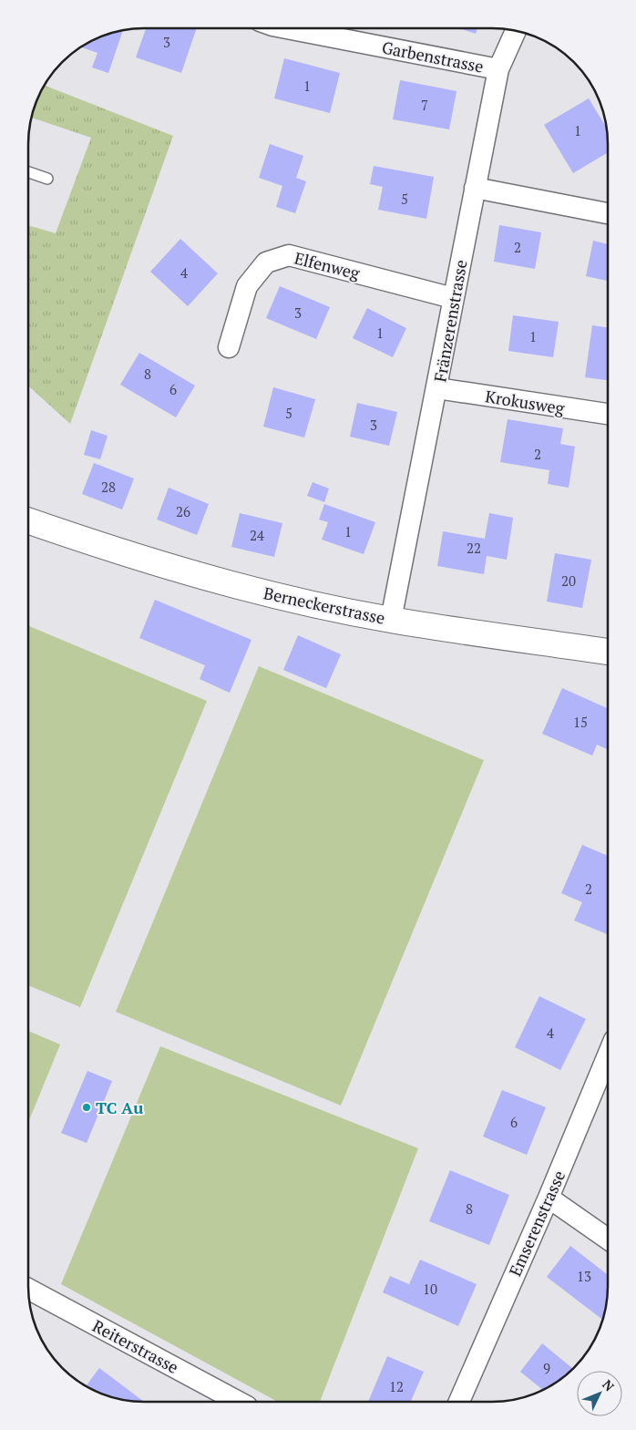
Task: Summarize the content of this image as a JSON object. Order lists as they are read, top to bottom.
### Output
{
  "streets": {
    "main road": ["Berneckerstrasse"],
    "street": [
      "Garbenstrasse",
      "Elfenweg",
      "Fränzerenstrasse",
      "Krokusweg",
      "Emserenstrasse",
      "Reiterstrasse"
    ]
  },
  "crossings": [
    ["Garbenstrasse", "Fränzerenstrasse"],
    ["Elfenweg", "Fränzerenstrasse"],
    ["Fränzerenstrasse", "Krokusweg"],
    ["Fränzerenstrasse", "Berneckerstrasse"]
  ],
  "places": ["TC Au"],
  "house_numbers": [
    "3",
    "1",
    "7",
    "1",
    "5",
    "2",
    "4",
    "3",
    "1",
    "1",
    "8",
    "6",
    "5",
    "3",
    "2",
    "28",
    "26",
    "1",
    "24",
    "22",
    "20",
    "15",
    "2",
    "4",
    "6",
    "8",
    "13",
    "10",
    "9",
    "12"
  ],
  "north": "top right"
}
